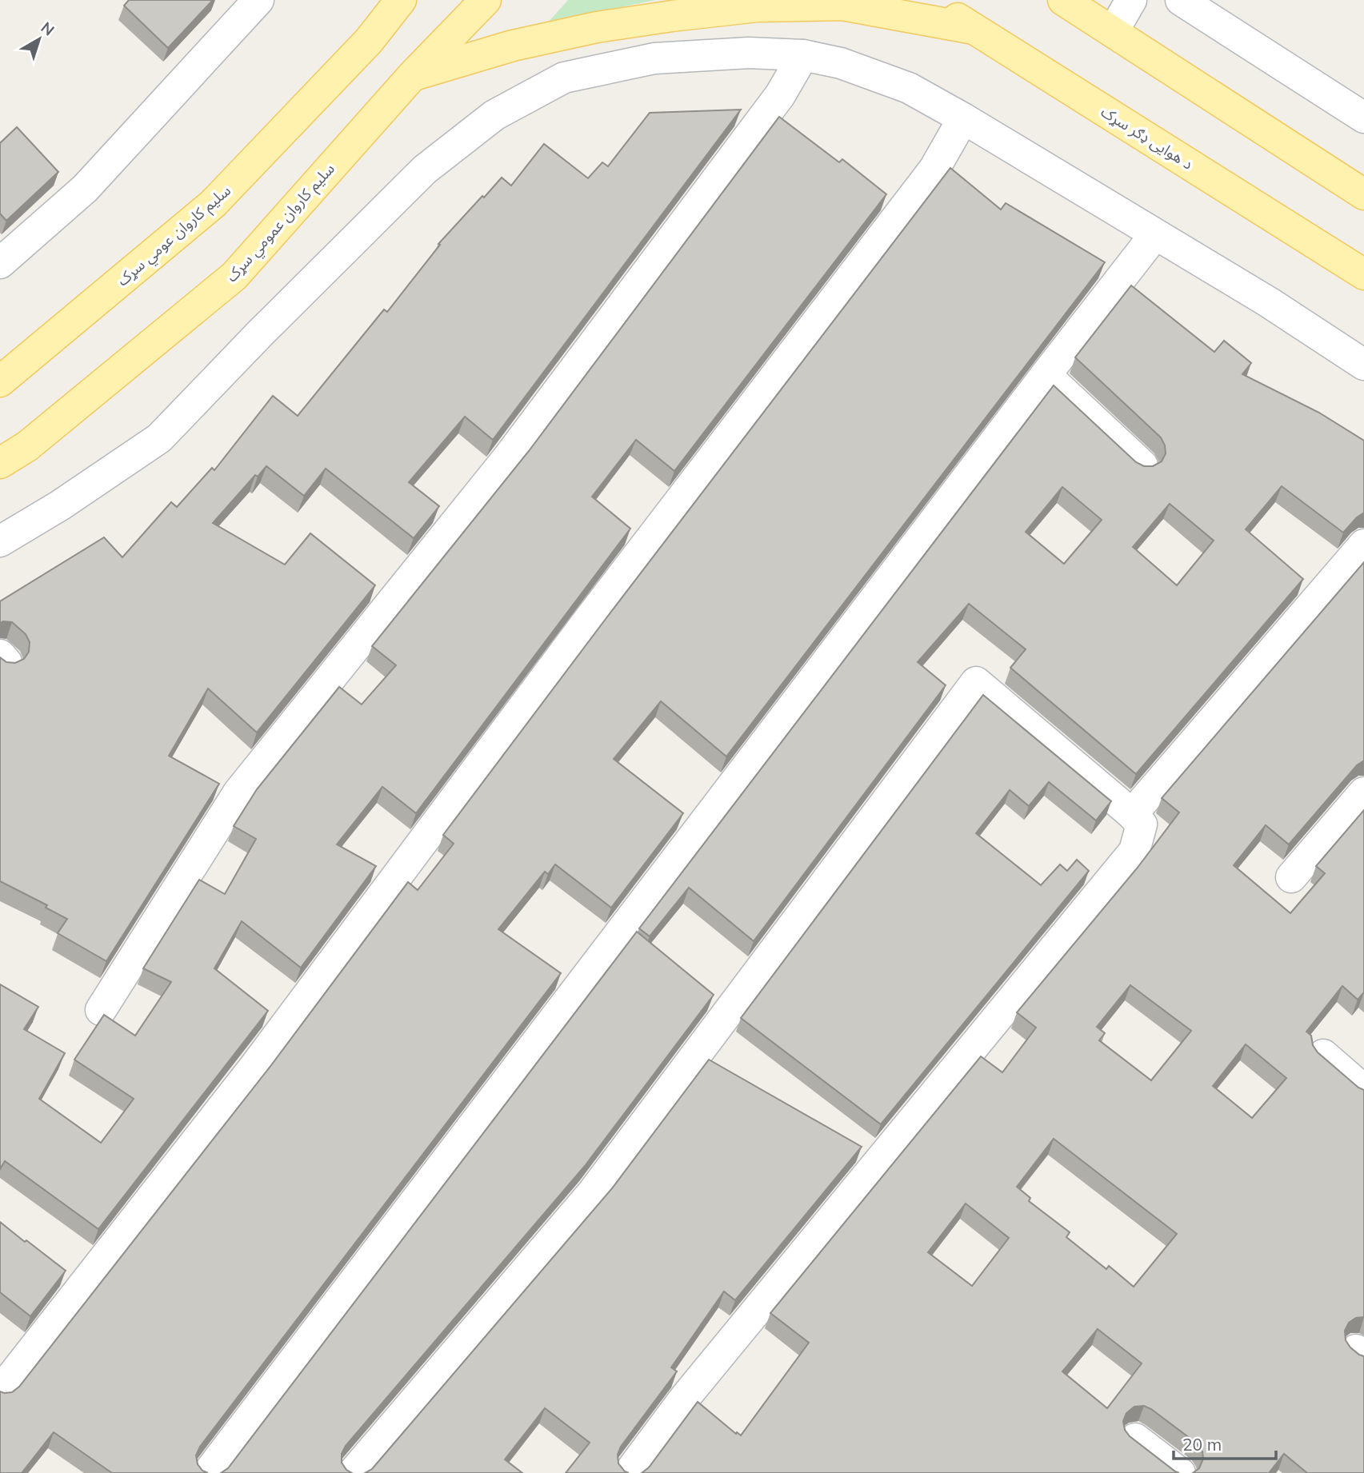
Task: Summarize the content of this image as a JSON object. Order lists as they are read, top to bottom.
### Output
{
  "streets": {
    "main road": ["د هوایی ډګر سړک", "سلیم کاروان عمومي سړک", "سلیم کاروان عومي سړک"]
  },
  "scale_bar": "20 m",
  "north": "top right"
}
